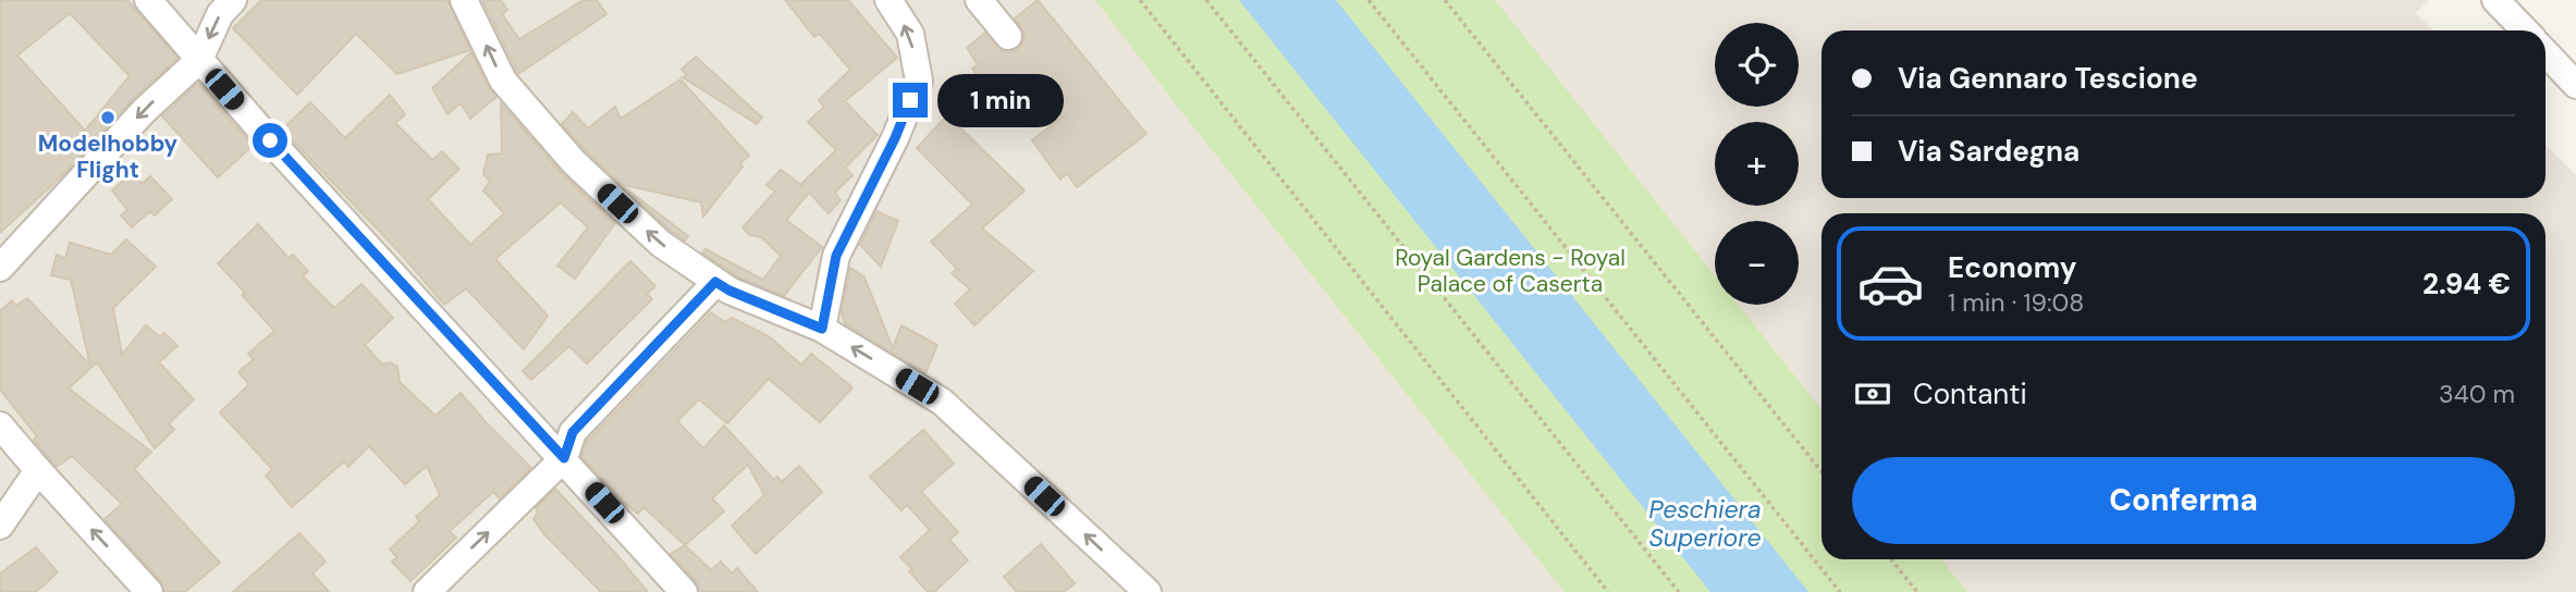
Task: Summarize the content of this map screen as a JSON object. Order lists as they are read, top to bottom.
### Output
{
  "water": ["Peschiera Superiore"],
  "parks": ["Royal Gardens - Royal Palace of Caserta"],
  "places": ["Modelhobby Flight"],
  "page": {
    "map_buttons": ["+", "−"],
    "banner": ["Via Gennaro Tescione", "Via Sardegna"],
    "bubble": "1 min",
    "list": [
      {
        "name": "Economy",
        "note": "1 min · 19:08",
        "value": "2.94 €"
      }
    ],
    "pay": ["Contanti", "340 m"],
    "buttons": "Conferma"
  }
}
